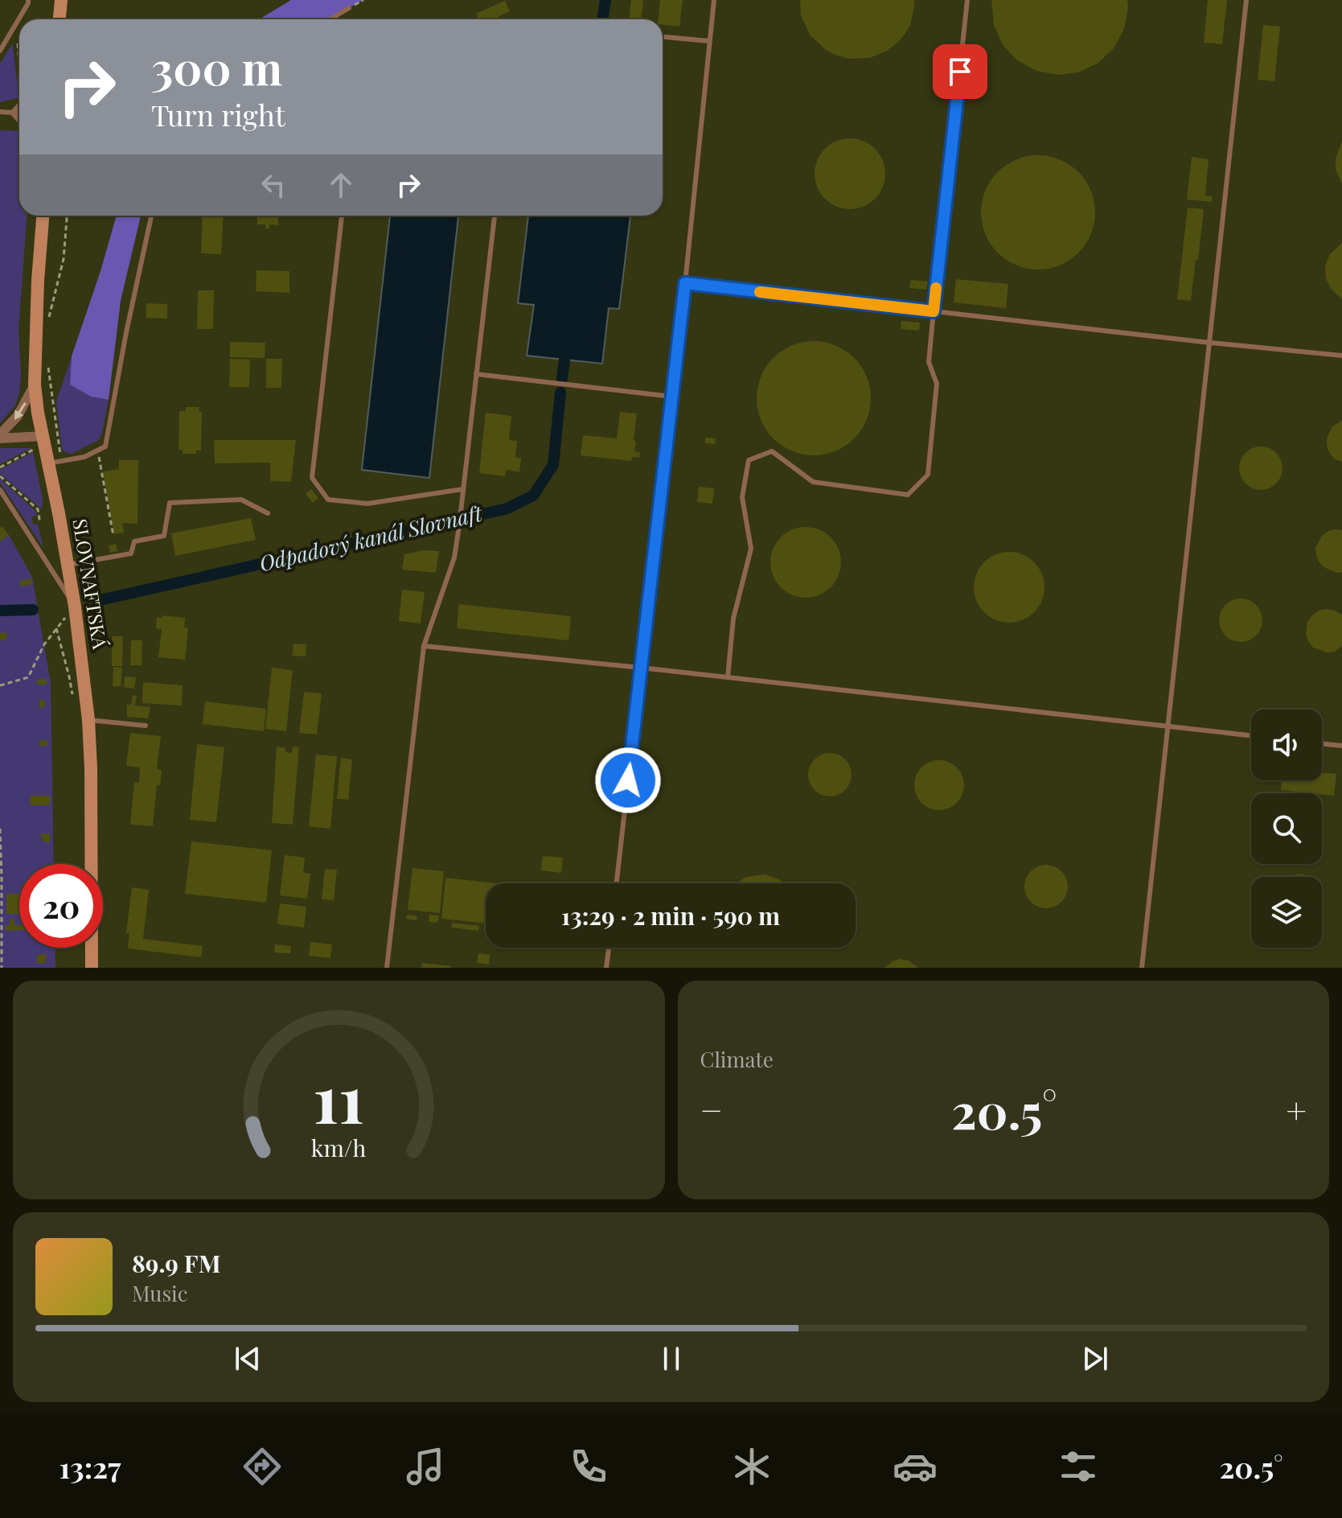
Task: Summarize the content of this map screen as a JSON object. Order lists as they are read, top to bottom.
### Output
{
  "streets": {
    "main road": ["SLOVNAFTSKÁ"]
  },
  "water": ["Odpadový kanál Slovnaft"],
  "page": {
    "turn": ["300 m", "Turn right"],
    "limit": "20",
    "trip": "13:29 · 2 min · 590 m",
    "tile": "Climate",
    "heat": ["−", "20.5°", "+"],
    "song": ["89.9 FM", "Music"],
    "tabs": ["13:27", "20.5°"],
    "gauge": ["11", "km/h"]
  }
}
